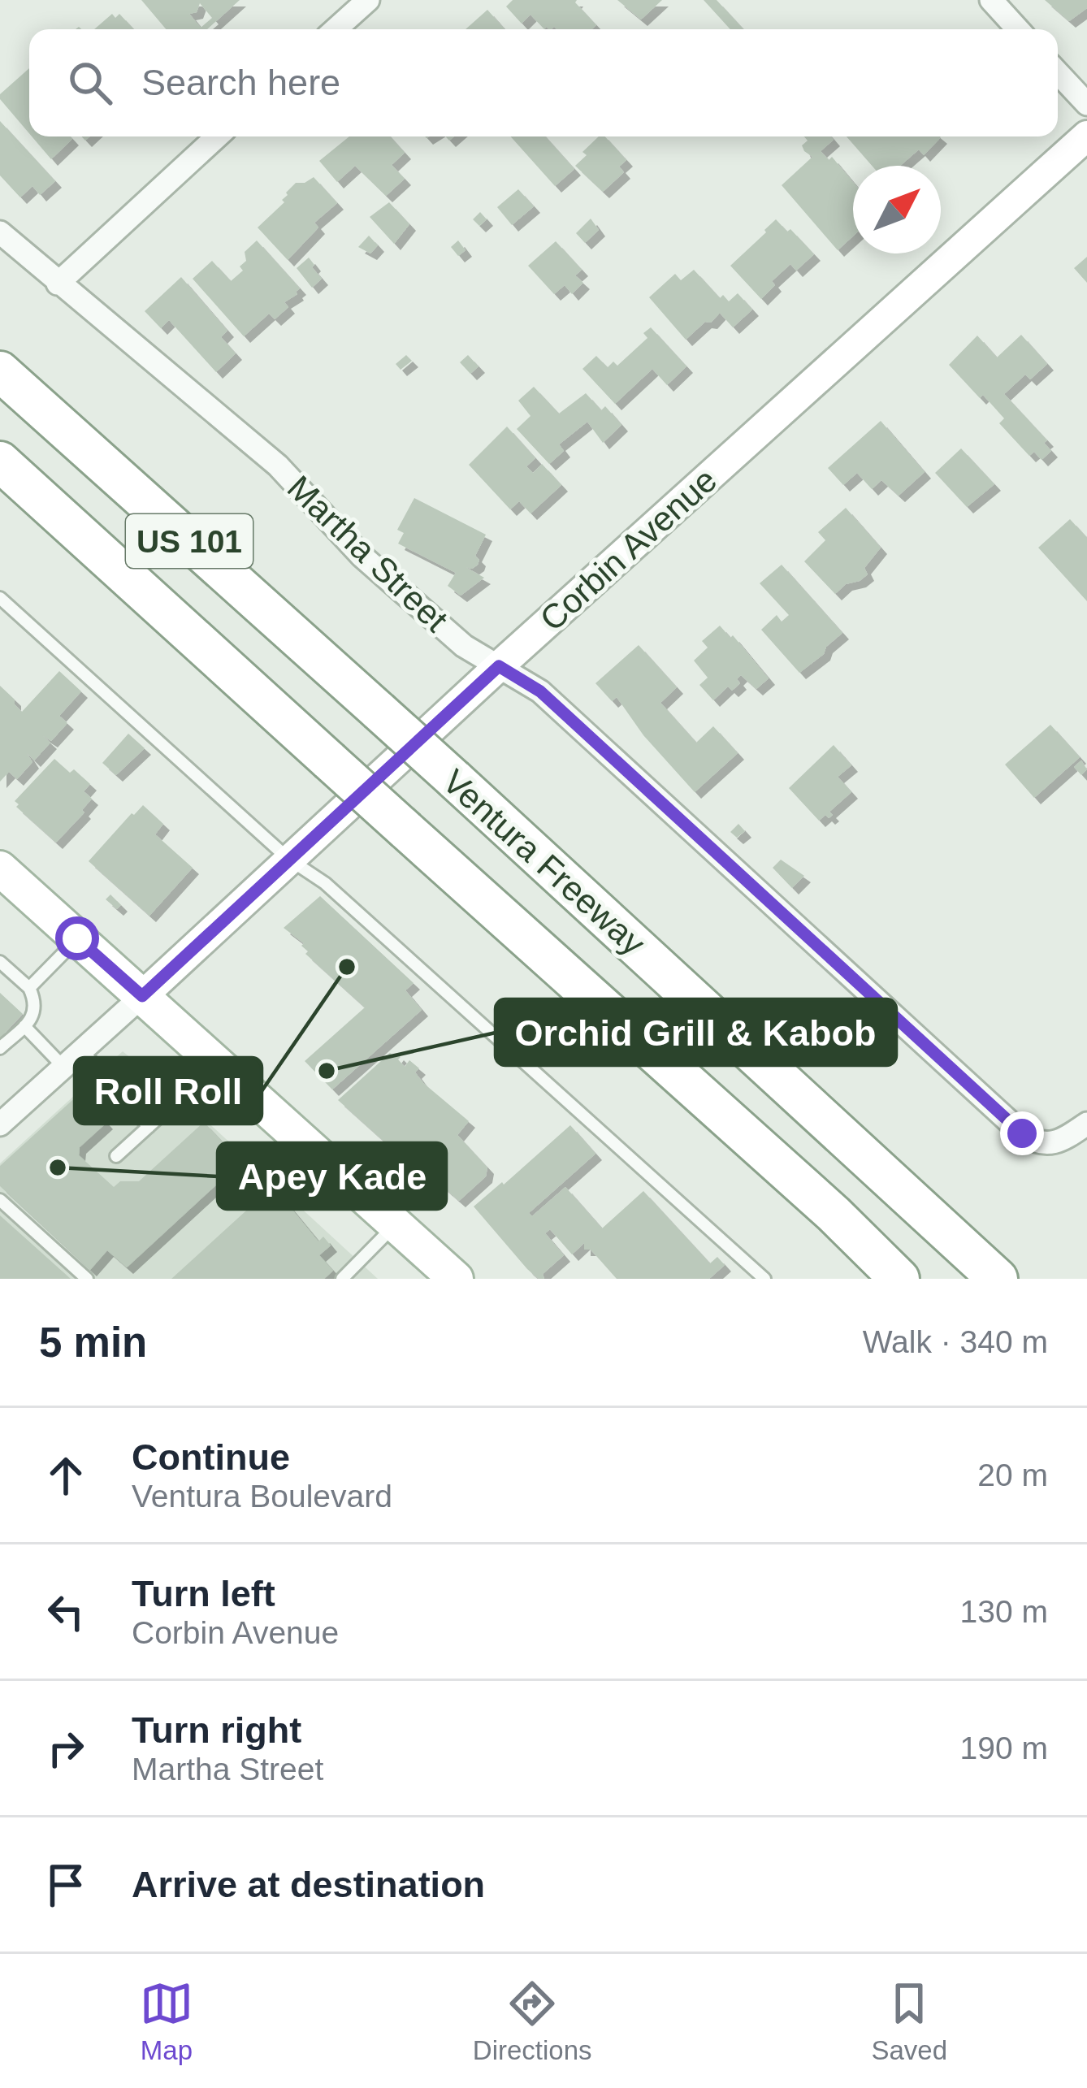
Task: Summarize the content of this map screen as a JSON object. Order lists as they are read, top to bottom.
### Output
{
  "streets": {
    "highway": ["US 101", "Ventura Freeway"],
    "main road": ["Corbin Avenue"],
    "street": ["Martha Street"]
  },
  "crossings": [
    ["Corbin Avenue", "Martha Street"]
  ],
  "places": ["Roll Roll", "Orchid Grill & Kabob", "Apey Kade"],
  "north": "top right",
  "page": {
    "search": "Search here",
    "heading": ["5 min", "Walk · 340 m"],
    "list": [
      ["Continue", "Ventura Boulevard", "20 m"],
      ["Turn left", "Corbin Avenue", "130 m"],
      ["Turn right", "Martha Street", "190 m"],
      "Arrive at destination"
    ],
    "nav": ["Map", "Directions", "Saved"]
  }
}
